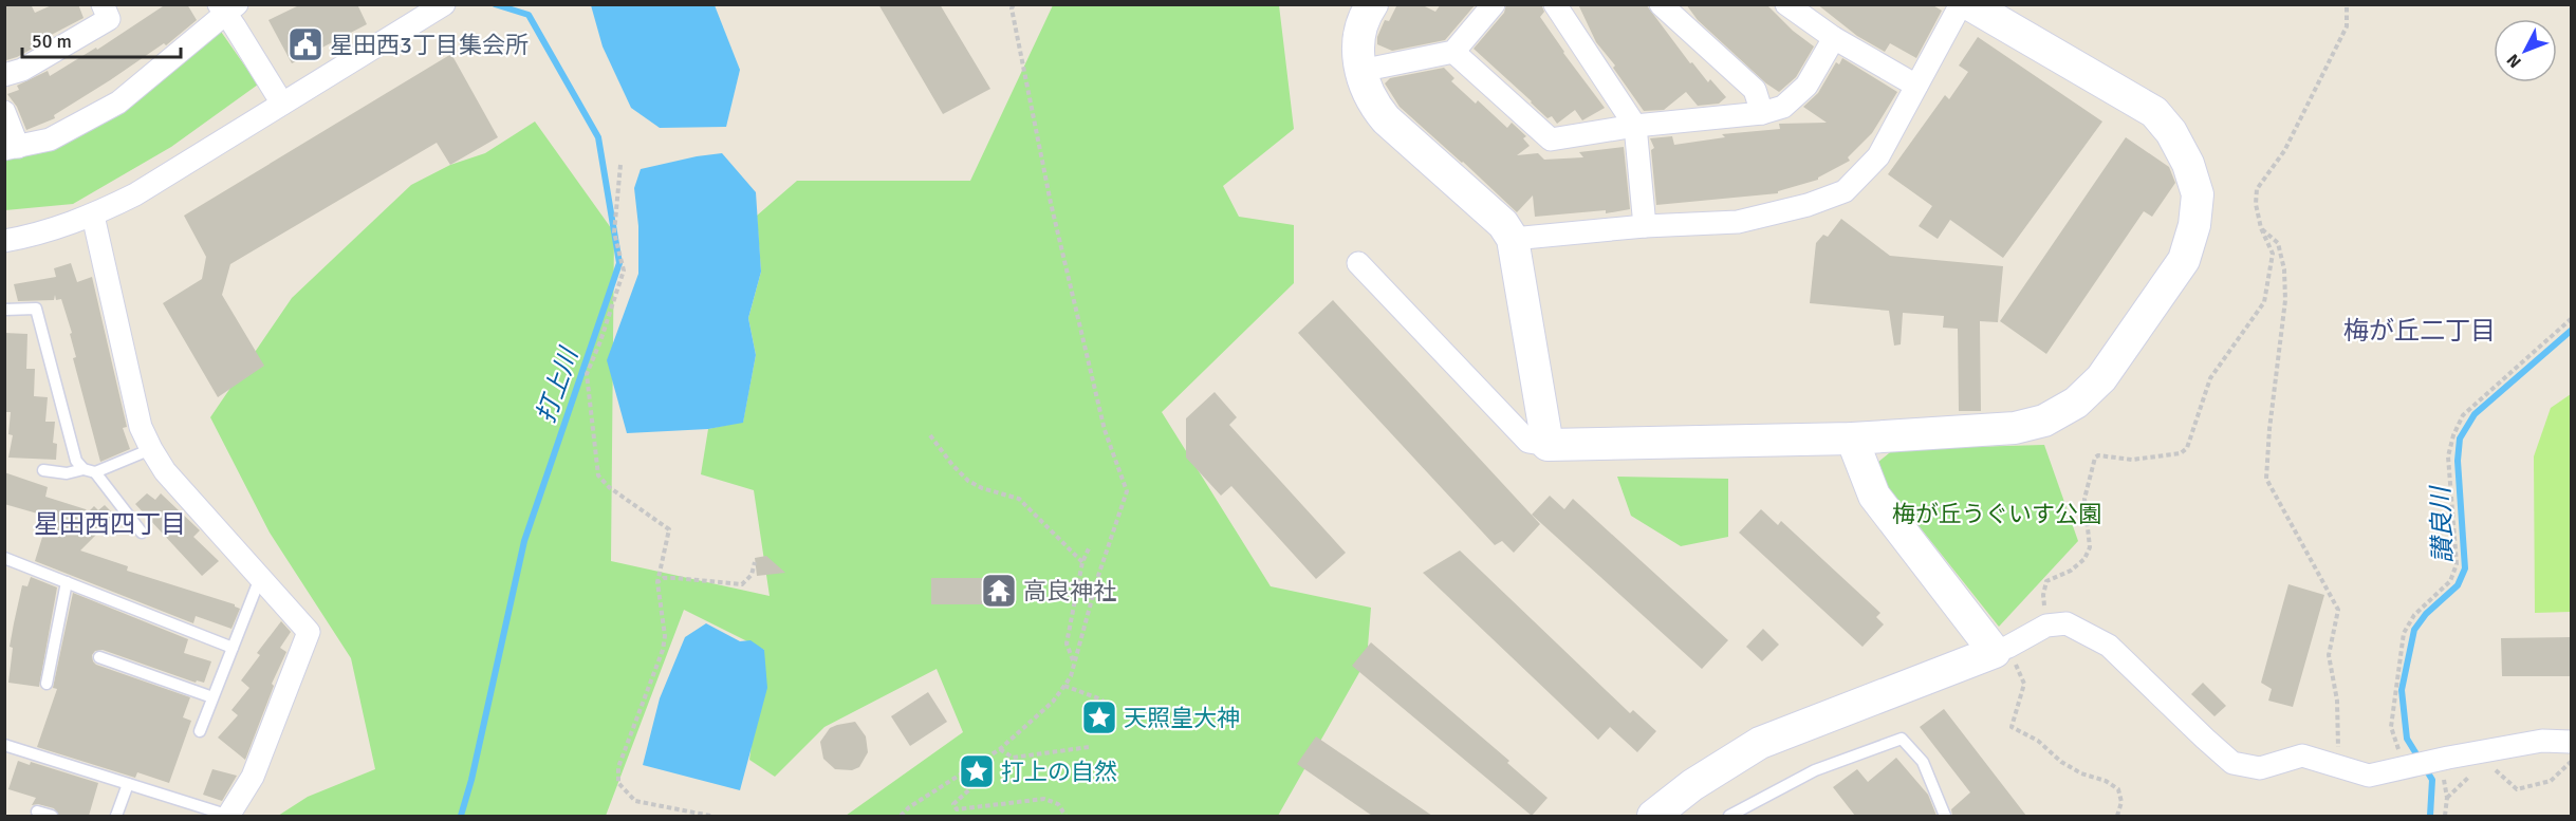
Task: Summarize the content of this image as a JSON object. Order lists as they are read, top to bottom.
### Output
{
  "districts": ["梅が丘二丁目", "星田西四丁目"],
  "water": ["打上川", "讃良川"],
  "parks": ["梅が丘うぐいす公園"],
  "places": {
    "public building": ["星田西3丁目集会所"],
    "temple": ["高良神社"],
    "place": ["天照皇大神", "打上の自然"]
  },
  "scale_bar": "50 m",
  "north": "bottom left"
}
